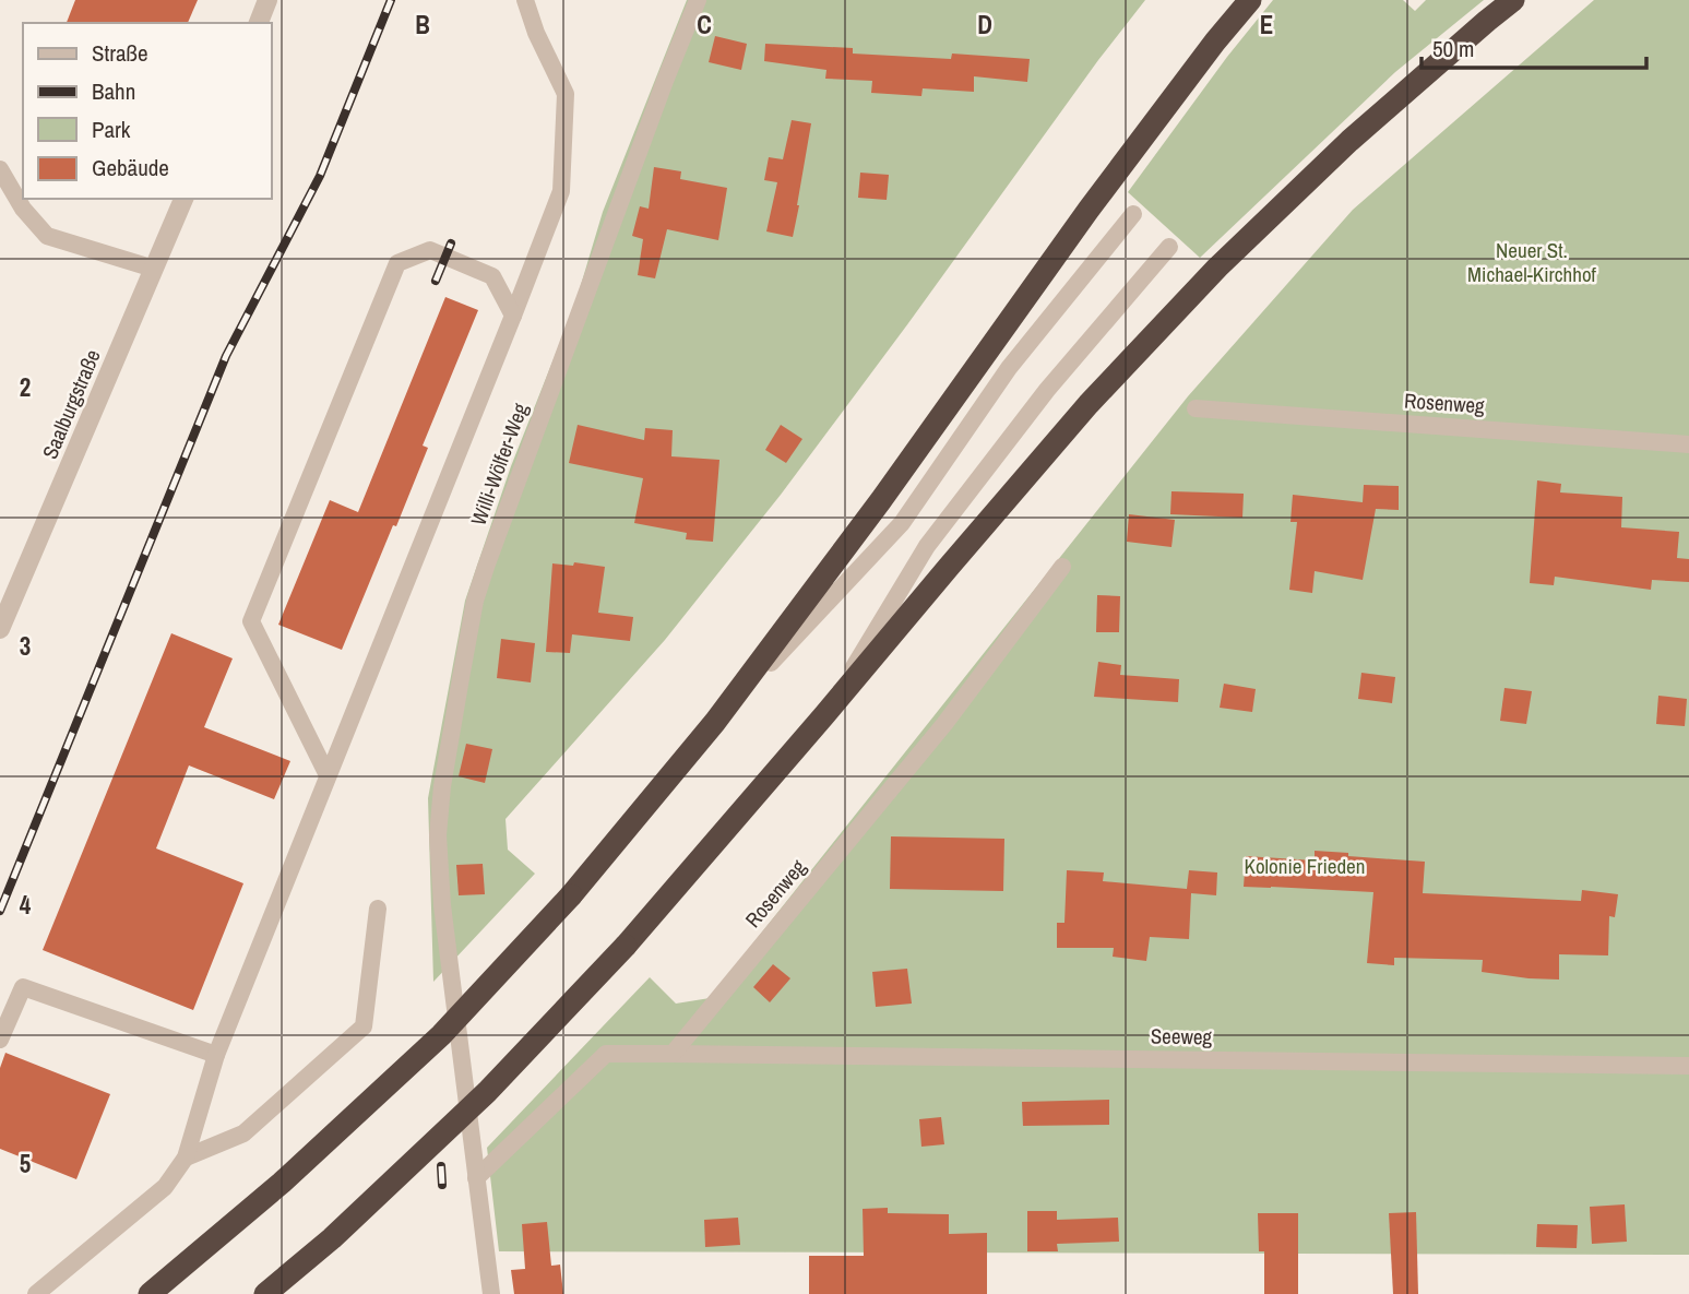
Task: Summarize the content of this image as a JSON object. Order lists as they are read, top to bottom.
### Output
{
  "streets": {
    "street": ["Saalburgstraße"],
    "lane": ["Rosenweg", "Willi-Wölfer-Weg", "Seeweg"]
  },
  "crossings": [
    ["Rosenweg", "Seeweg"]
  ],
  "parks": ["Neuer St. Michael-Kirchhof", "Kolonie Frieden"],
  "legend": [
    "Straße",
    "Bahn",
    "Park",
    "Gebäude"
  ],
  "scale_bar": "50 m",
  "grid": {
    "columns": [
      "B",
      "C",
      "D",
      "E"
    ],
    "rows": [
      "2",
      "3",
      "4",
      "5"
    ]
  }
}
